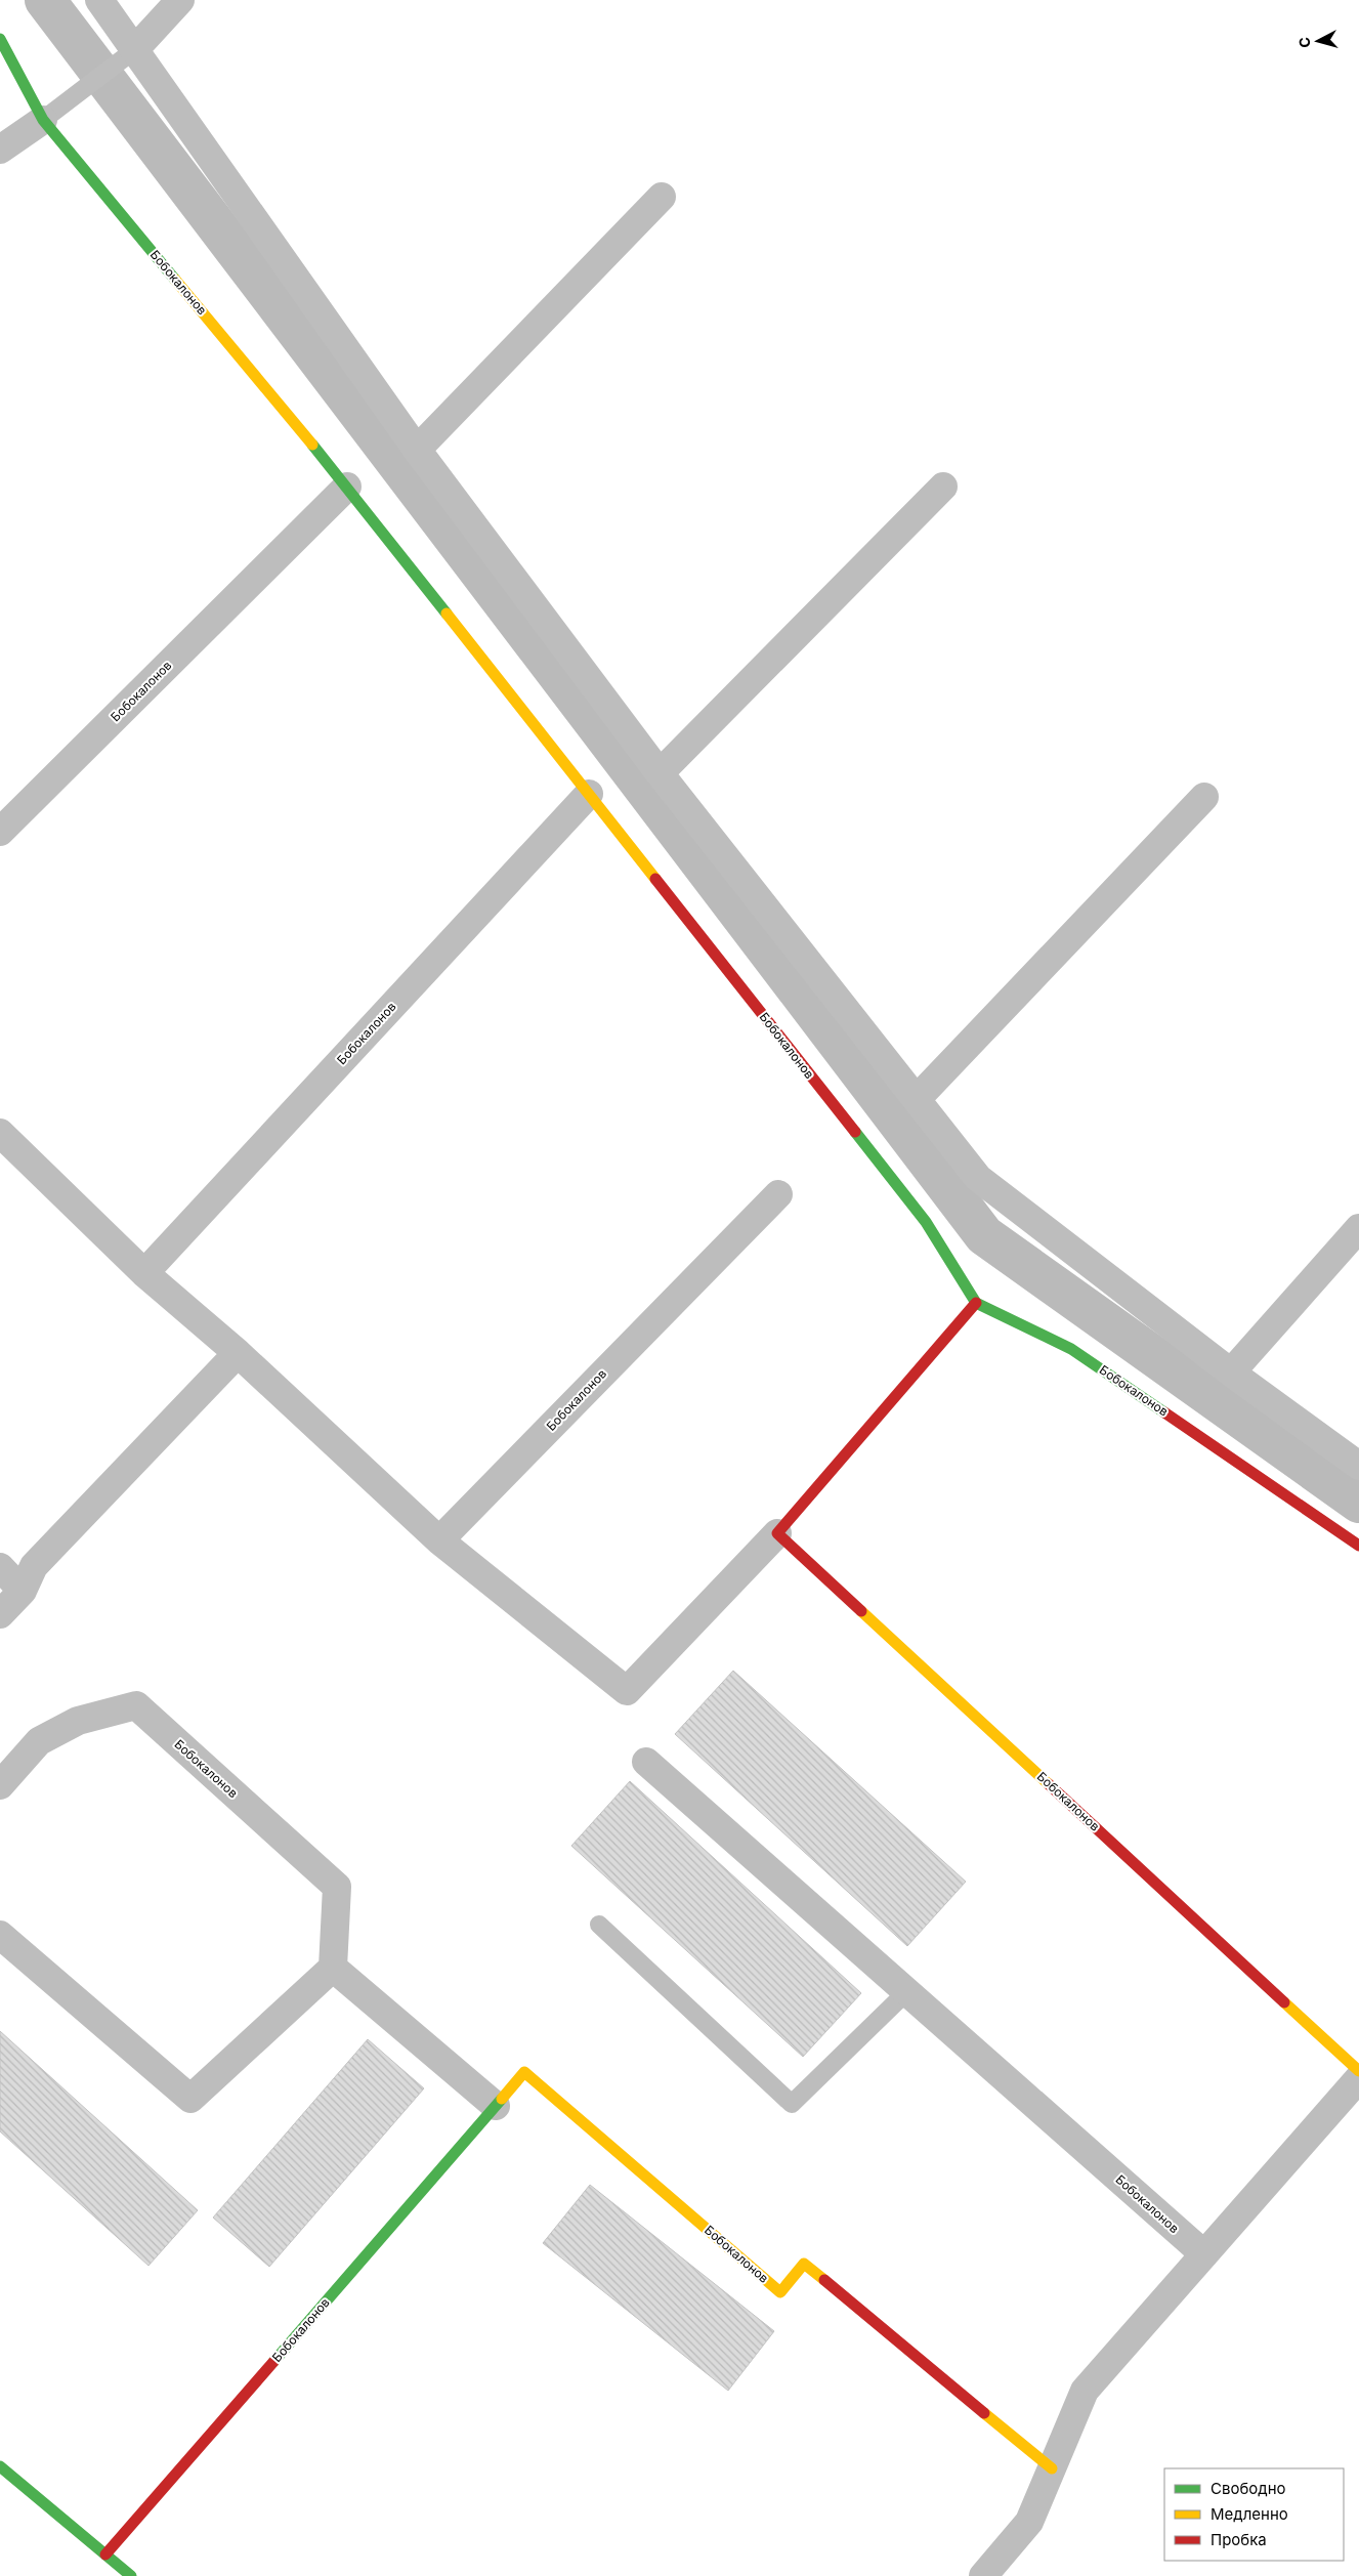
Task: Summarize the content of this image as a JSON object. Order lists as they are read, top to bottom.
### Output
{
  "streets": {
    "street": ["Бобокалонов"]
  },
  "legend": ["Свободно", "Медленно", "Пробка"],
  "north": "left"
}
